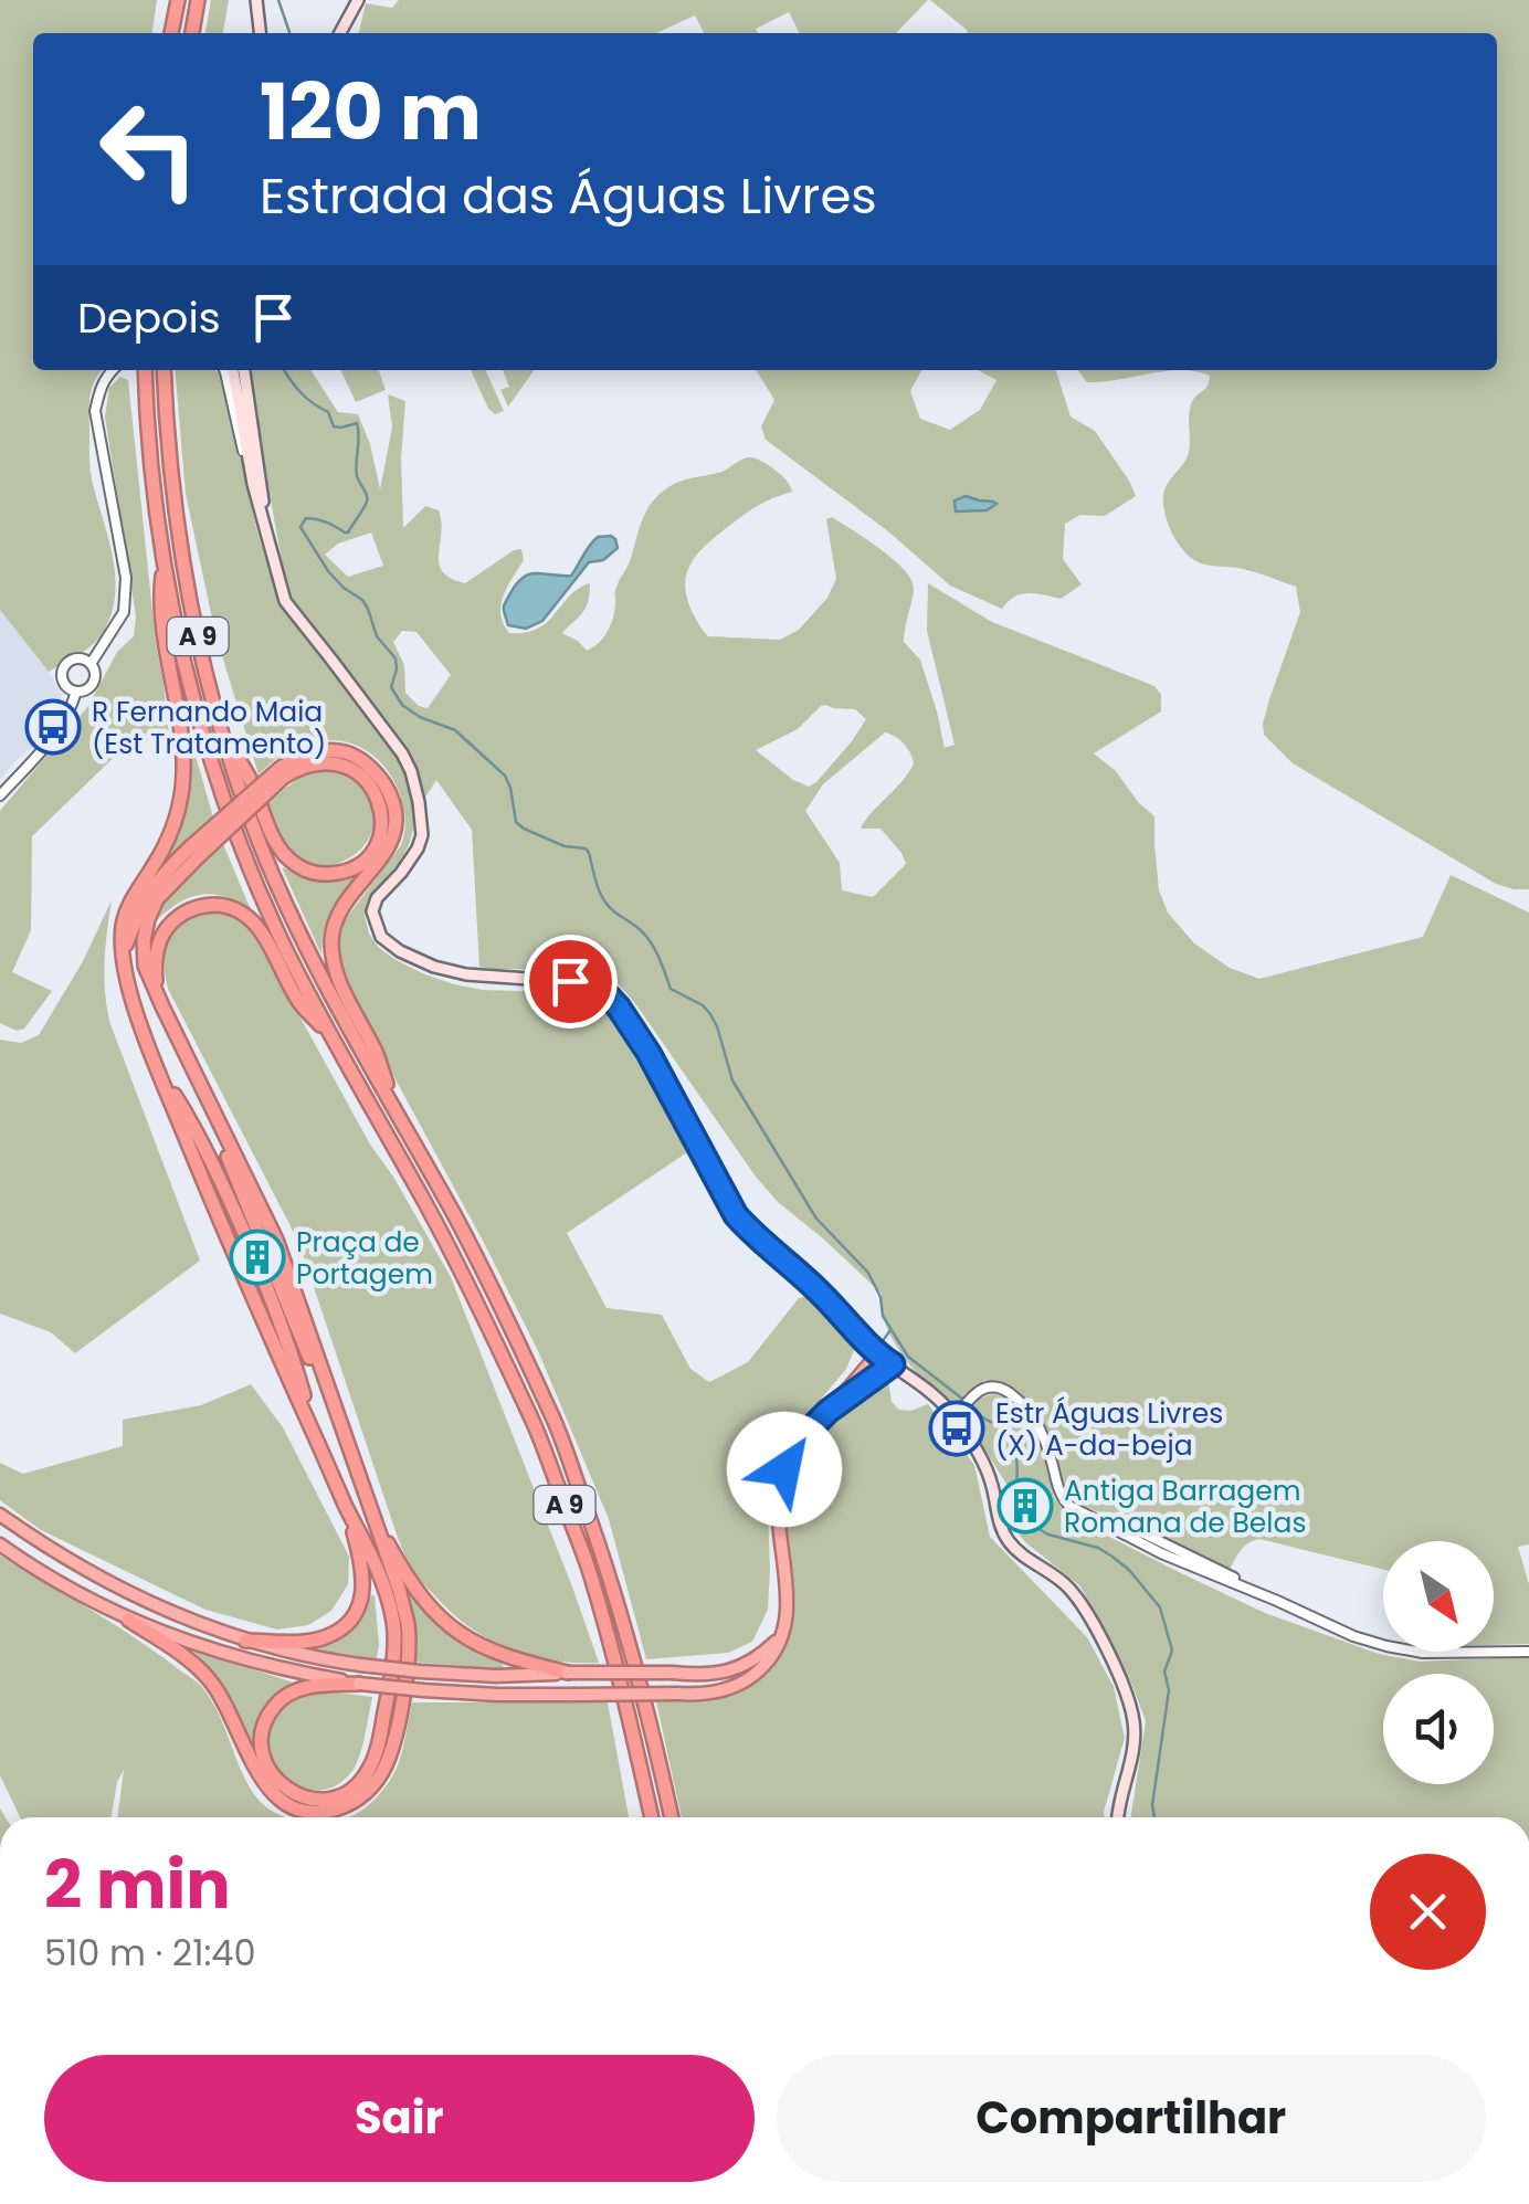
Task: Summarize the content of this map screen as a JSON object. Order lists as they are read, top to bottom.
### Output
{
  "streets": {
    "highway": ["A 9"]
  },
  "places": {
    "bus stop": ["R Fernando Maia (Est Tratamento)", "Estr Águas Livres (X) A-da-beja"],
    "building": ["Praça de Portagem", "Antiga Barragem Romana de Belas"]
  },
  "north": "bottom right",
  "page": {
    "turn": ["120 m", "Estrada das Águas Livres"],
    "then": "Depois",
    "heading": ["2 min", "510 m · 21:40"],
    "buttons": ["Sair", "Compartilhar"]
  }
}
